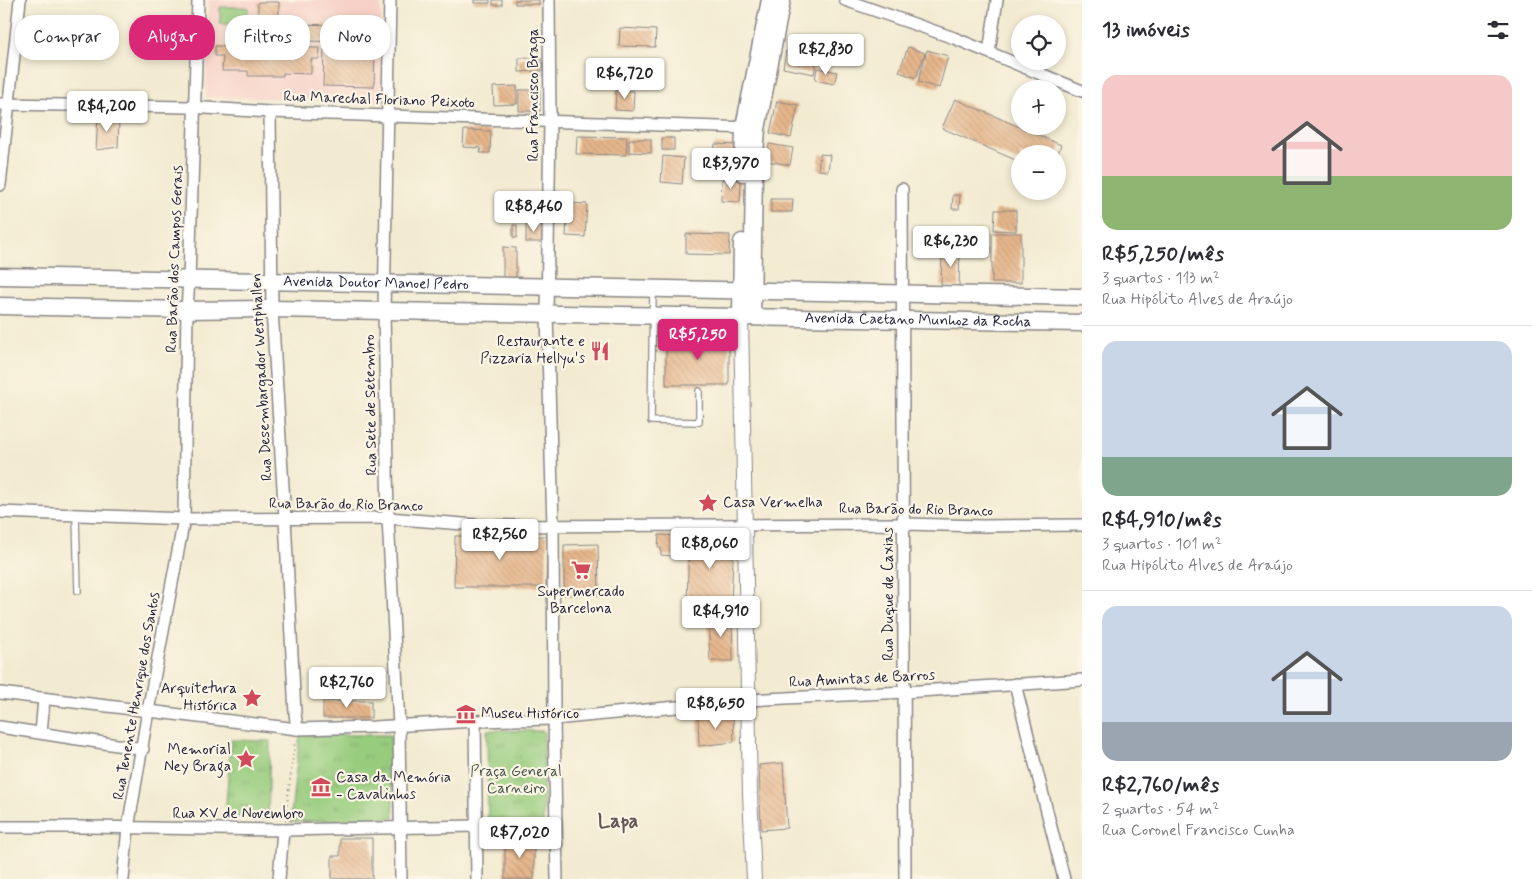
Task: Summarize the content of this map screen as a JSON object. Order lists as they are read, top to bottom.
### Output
{
  "streets": {
    "main road": ["Avenida Doutor Manoel Pedro", "Avenida Caetano Munhoz da Rocha"],
    "street": [
      "Rua Francisco Braga",
      "Rua Marechal Floriano Peixoto",
      "Rua Barão dos Campos Gerais",
      "Rua Desembargador Westphallen",
      "Rua Sete de Setembro",
      "Rua Barão do Rio Branco",
      "Rua Duque de Caxias",
      "Rua Amintas de Barros",
      "Rua Tenente Henrique dos Santos",
      "Rua XV de Novembro"
    ]
  },
  "crossings": [
    ["Rua Francisco Braga", "Rua Marechal Floriano Peixoto"],
    ["Rua Francisco Braga", "Avenida Doutor Manoel Pedro"],
    ["Rua Francisco Braga", "Rua Barão do Rio Branco"],
    ["Rua Francisco Braga", "Rua Amintas de Barros"],
    ["Rua Marechal Floriano Peixoto", "Rua Barão dos Campos Gerais"],
    ["Rua Marechal Floriano Peixoto", "Rua Desembargador Westphallen"],
    ["Rua Marechal Floriano Peixoto", "Rua Sete de Setembro"],
    ["Rua Barão dos Campos Gerais", "Avenida Doutor Manoel Pedro"],
    ["Rua Barão dos Campos Gerais", "Rua Barão do Rio Branco"],
    ["Rua Barão dos Campos Gerais", "Rua Tenente Henrique dos Santos"],
    ["Avenida Doutor Manoel Pedro", "Avenida Caetano Munhoz da Rocha"],
    ["Avenida Doutor Manoel Pedro", "Rua Desembargador Westphallen"],
    ["Avenida Doutor Manoel Pedro", "Rua Sete de Setembro"],
    ["Avenida Caetano Munhoz da Rocha", "Rua Duque de Caxias"],
    ["Rua Desembargador Westphallen", "Rua Barão do Rio Branco"],
    ["Rua Desembargador Westphallen", "Rua Amintas de Barros"],
    ["Rua Sete de Setembro", "Rua Barão do Rio Branco"],
    ["Rua Sete de Setembro", "Rua Amintas de Barros"],
    ["Rua Sete de Setembro", "Rua XV de Novembro"],
    ["Rua Barão do Rio Branco", "Rua Duque de Caxias"],
    ["Rua Barão do Rio Branco", "Rua Tenente Henrique dos Santos"],
    ["Rua Duque de Caxias", "Rua Amintas de Barros"],
    ["Rua Amintas de Barros", "Rua Tenente Henrique dos Santos"],
    ["Rua Tenente Henrique dos Santos", "Rua XV de Novembro"]
  ],
  "districts": ["Lapa"],
  "parks": ["Praça General Carneiro"],
  "places": {
    "restaurant": ["Restaurante e Pizzaria Hellyu's"],
    "place": ["Casa Vermelha", "Arquitetura Histórica", "Memorial Ney Braga"],
    "supermarket": ["Supermercado Barcelona"],
    "museum": ["Museu Histórico", "Casa da Memória - Cavalinhos"]
  },
  "page": {
    "heading": "13 imóveis",
    "map_buttons": ["+", "−"],
    "chip": [
      "Comprar",
      "Alugar",
      "Filtros",
      "Novo"
    ],
    "price": [
      "R$2,830",
      "R$6,720",
      "R$4,200",
      "R$3,970",
      "R$8,460",
      "R$6,230",
      "R$5,250",
      "R$2,560",
      "R$8,060",
      "R$4,910",
      "R$2,760",
      "R$8,650",
      "R$7,020"
    ],
    "list": [
      {
        "name": "R$5,250/mês",
        "note": "3 quartos · 113 m² · Rua Hipólito Alves de Araújo"
      },
      {
        "name": "R$4,910/mês",
        "note": "3 quartos · 101 m² · Rua Hipólito Alves de Araújo"
      },
      {
        "name": "R$2,760/mês",
        "note": "2 quartos · 54 m² · Rua Coronel Francisco Cunha"
      }
    ]
  }
}
